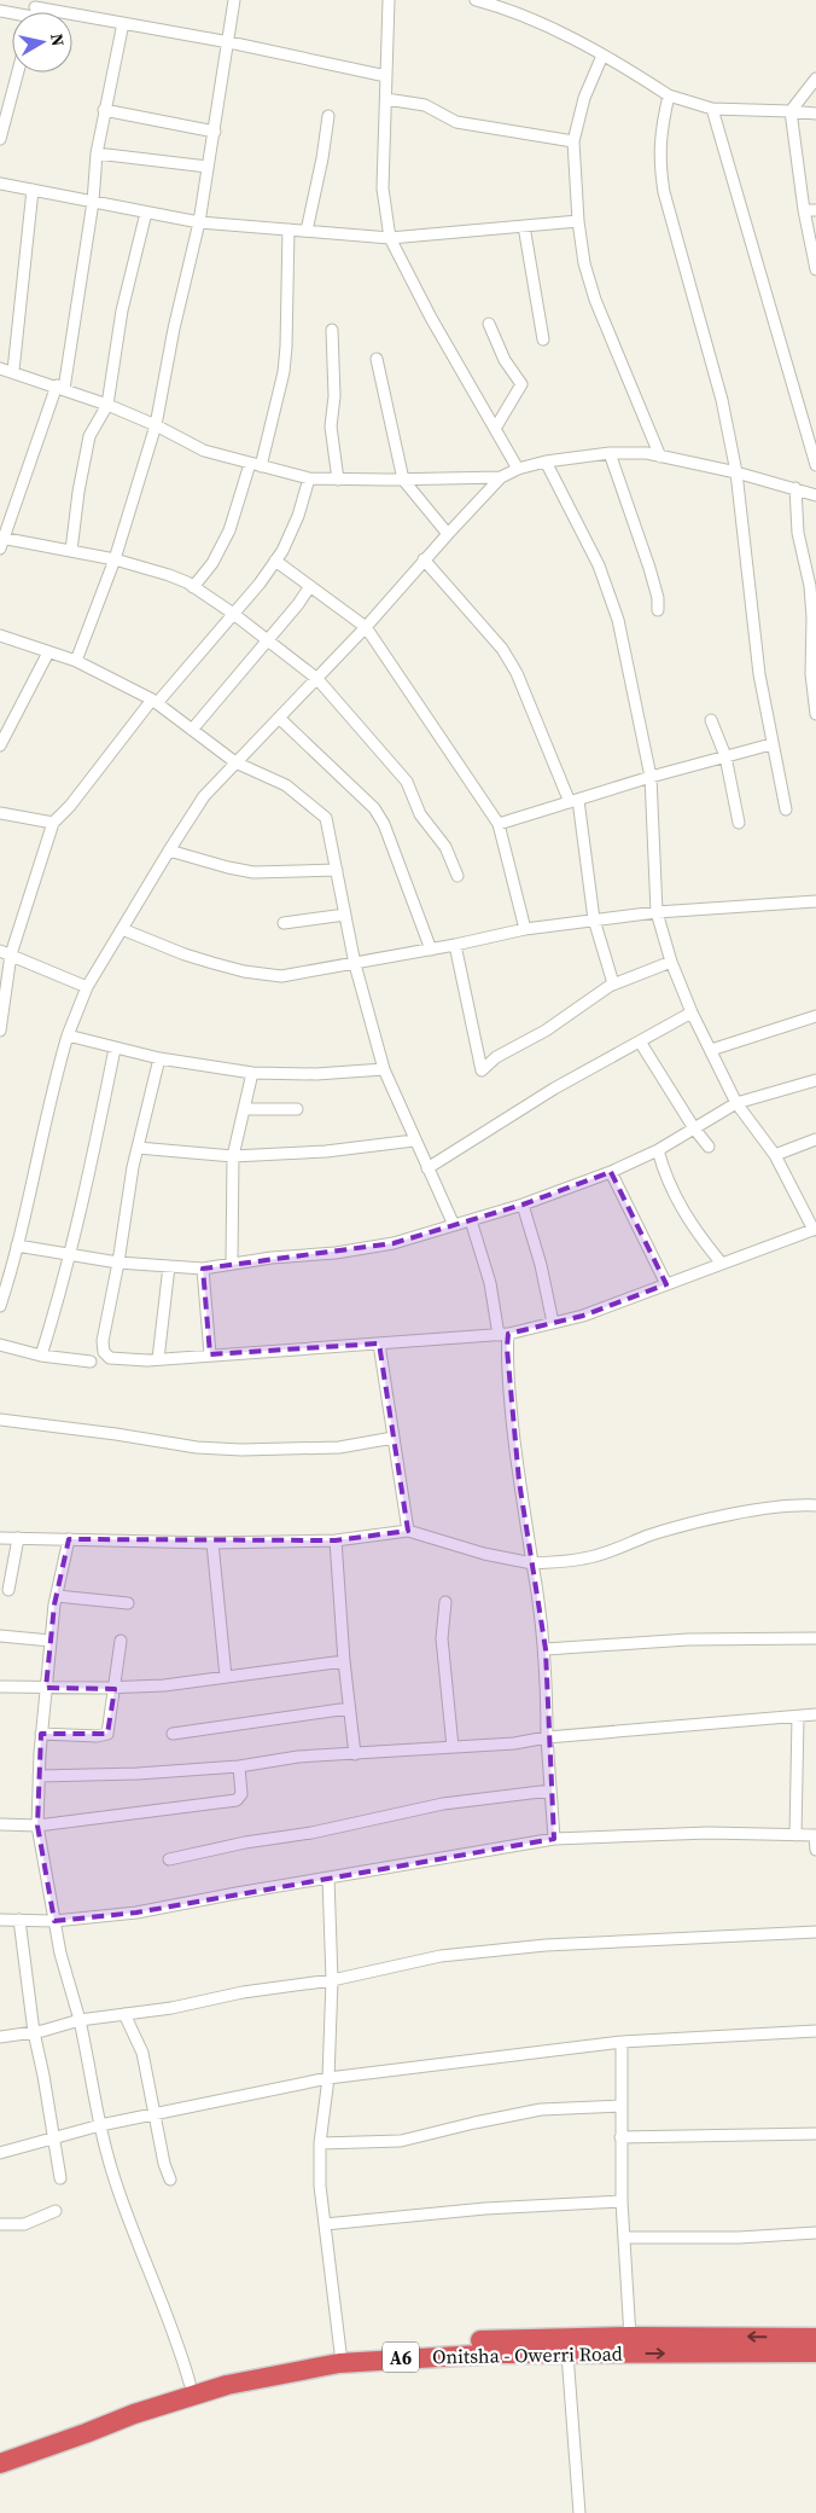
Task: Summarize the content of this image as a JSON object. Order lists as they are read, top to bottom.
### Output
{
  "streets": {
    "highway": ["Onitsha - Owerri Road", "A6"]
  },
  "north": "right"
}
